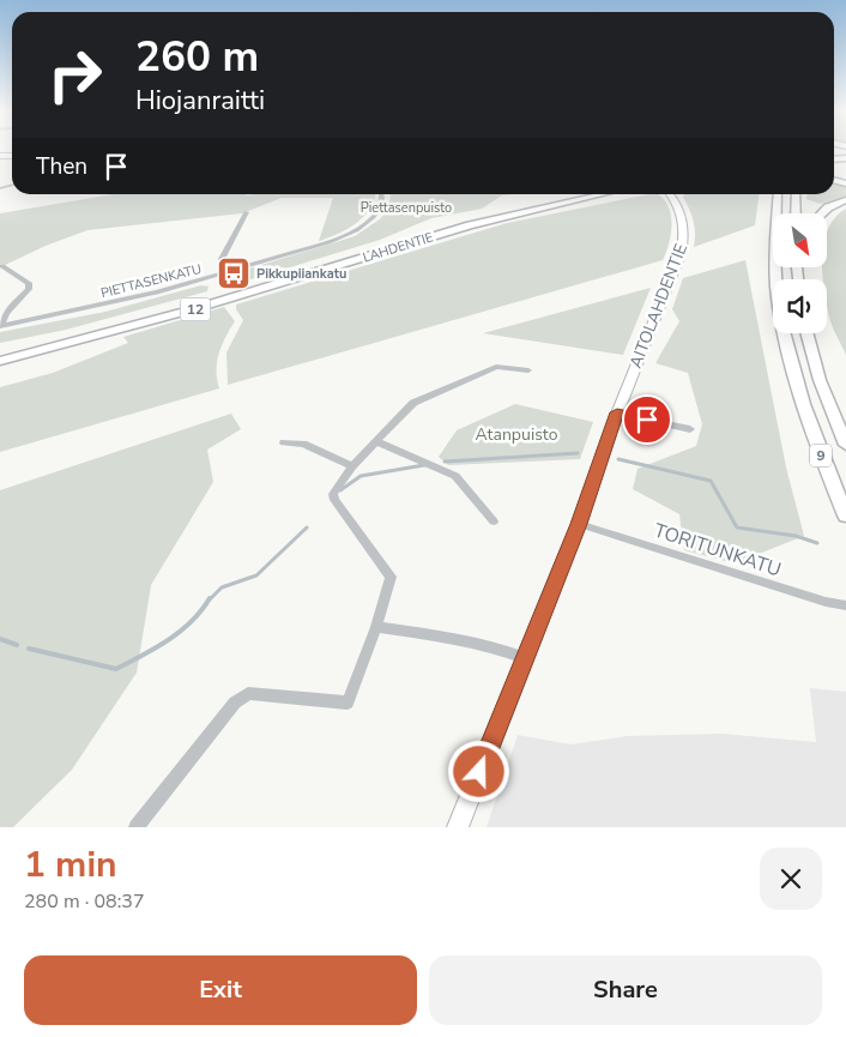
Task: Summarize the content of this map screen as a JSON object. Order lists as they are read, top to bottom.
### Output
{
  "streets": {
    "highway": ["LAHDENTIE", "12", "9"],
    "main road": ["AITOLAHDENTIE"],
    "street": ["PIETTASENKATU", "TORITUNKATU"]
  },
  "crossings": [
    ["AITOLAHDENTIE", "TORITUNKATU"]
  ],
  "parks": ["Piettasenpuisto", "Atanpuisto"],
  "places": {
    "bus stop": ["Pikkupiiankatu"]
  },
  "north": "bottom right",
  "page": {
    "turn": ["260 m", "Hiojanraitti"],
    "then": "Then",
    "heading": ["1 min", "280 m · 08:37"],
    "buttons": ["Exit", "Share"]
  }
}
